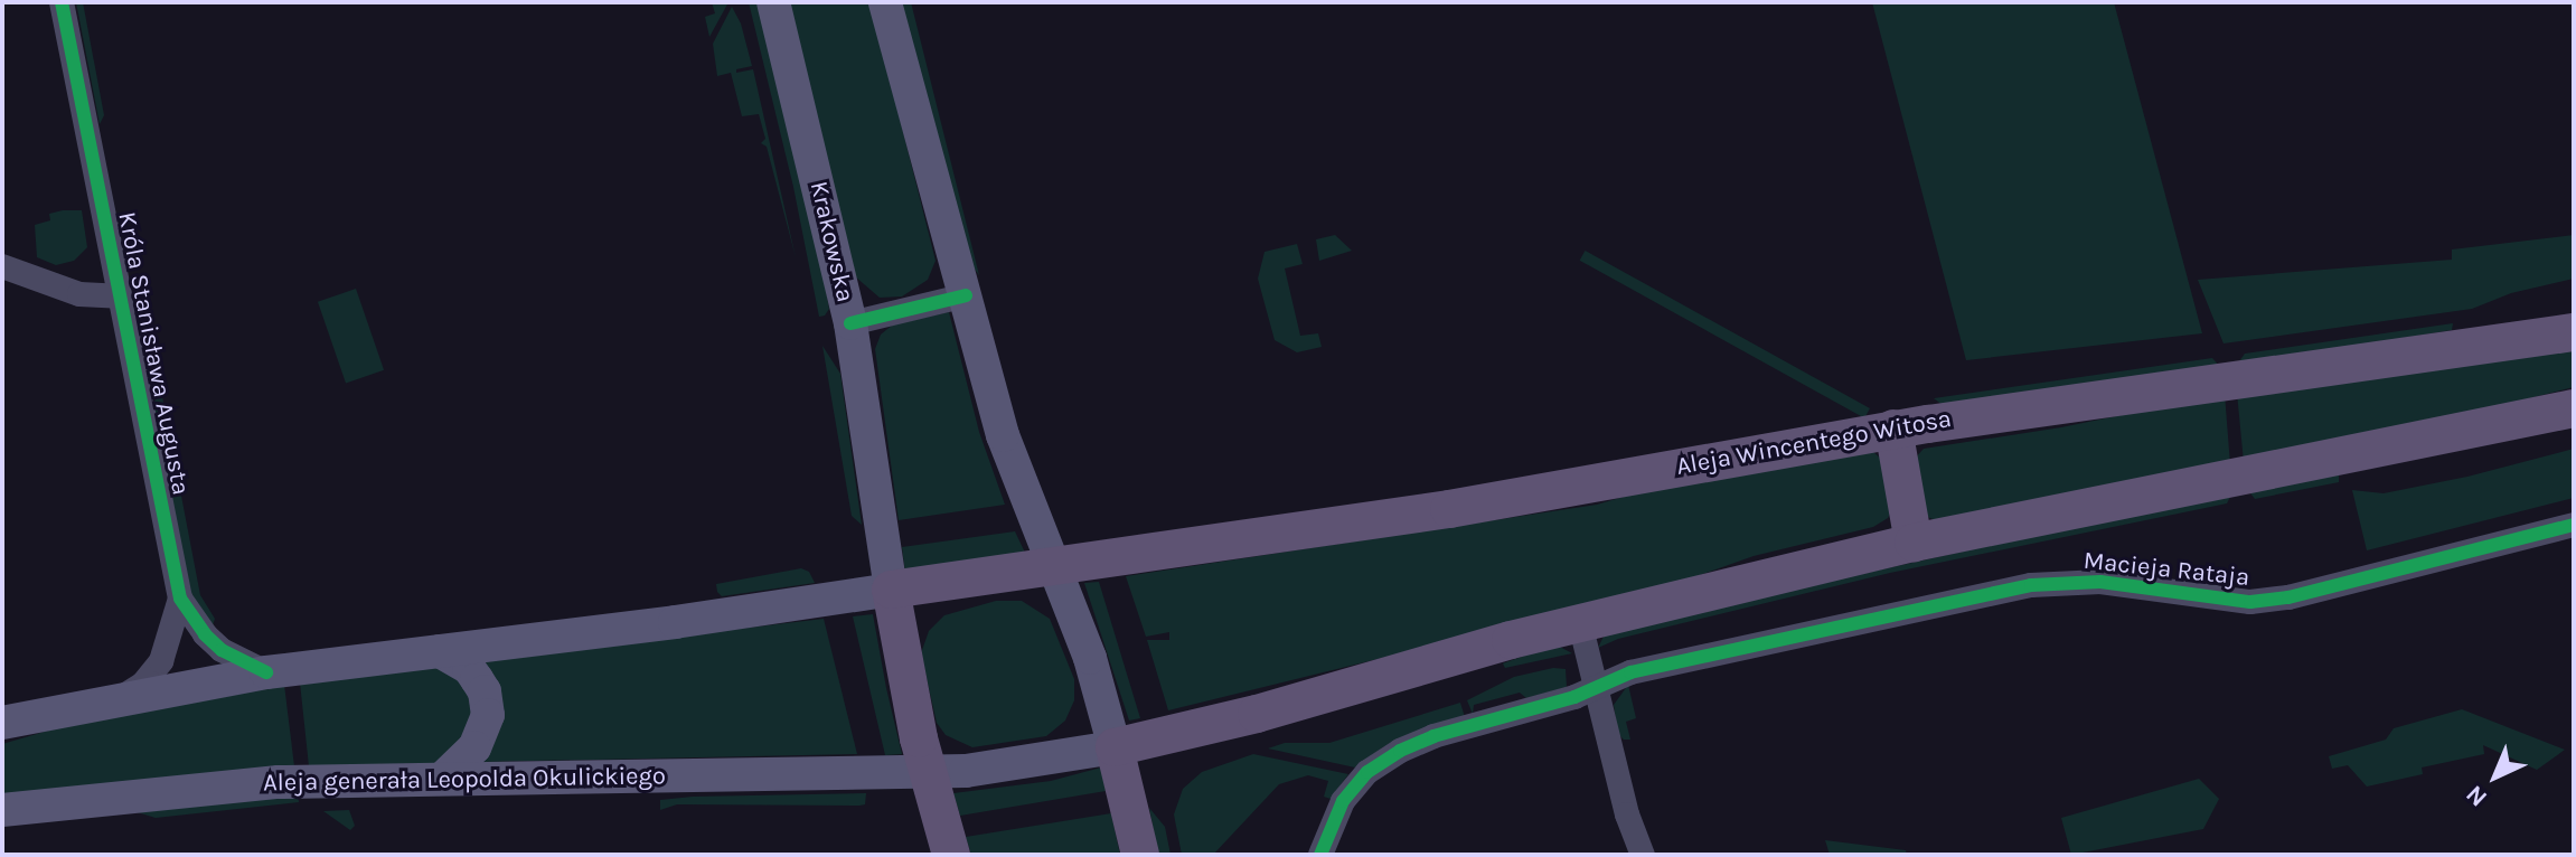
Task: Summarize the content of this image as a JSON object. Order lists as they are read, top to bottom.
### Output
{
  "streets": {
    "main road": ["Krakowska", "Aleja Wincentego Witosa", "Aleja generała Leopolda Okulickiego"],
    "street": ["Króla Stanisława Augusta", "Macieja Rataja"]
  },
  "crossings": [
    ["Krakowska", "Aleja Wincentego Witosa"]
  ],
  "north": "bottom left"
}
